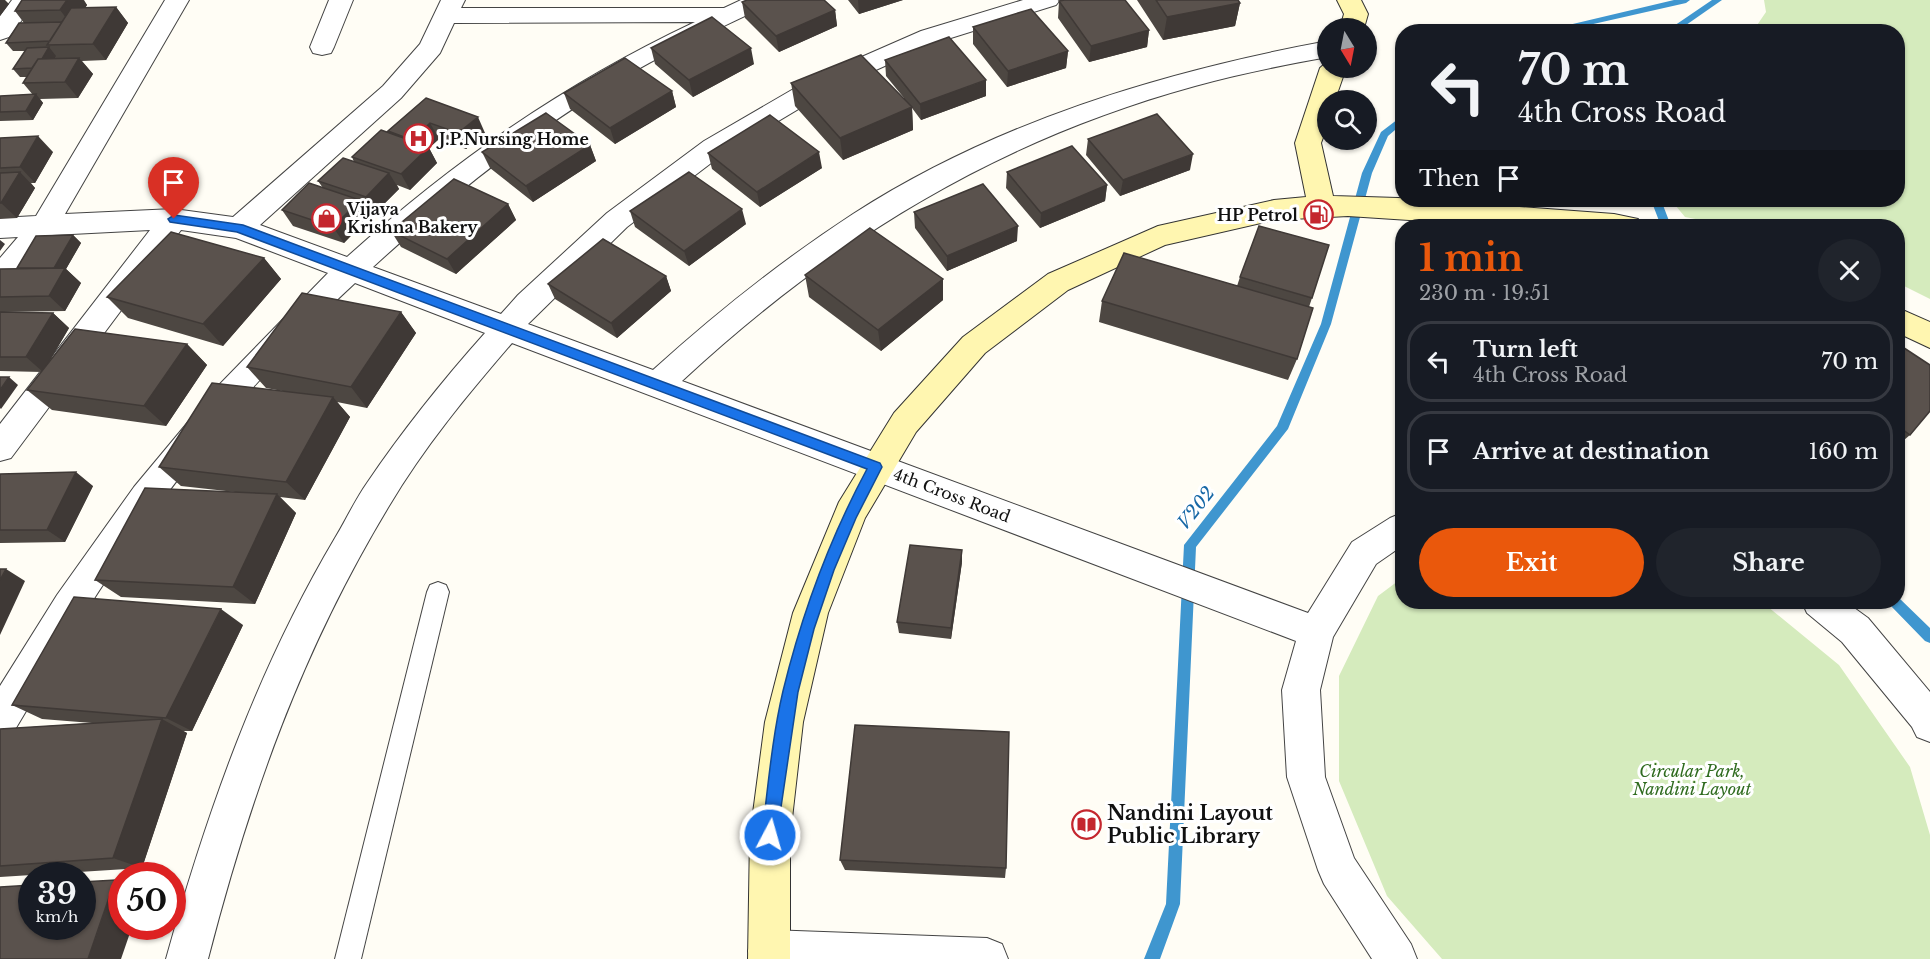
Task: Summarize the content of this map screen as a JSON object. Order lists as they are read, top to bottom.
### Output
{
  "streets": {
    "street": ["4th Cross Road"]
  },
  "water": ["V202"],
  "parks": ["Circular Park, Nandini Layout"],
  "places": {
    "hospital": ["J.P.Nursing Home"],
    "fuel station": ["HP Petrol"],
    "shop": ["Vijaya Krishna Bakery"],
    "library": ["Nandini Layout Public Library"]
  },
  "north": "bottom",
  "page": {
    "turn": ["70 m", "4th Cross Road"],
    "then": "Then",
    "heading": ["1 min", "230 m · 19:51"],
    "list": [
      {
        "name": "Turn left",
        "note": "4th Cross Road",
        "value": "70 m"
      },
      {
        "name": "Arrive at destination",
        "value": "160 m"
      }
    ],
    "buttons": ["Exit", "Share"],
    "speed": "39 km/h",
    "limit": "50"
  }
}
